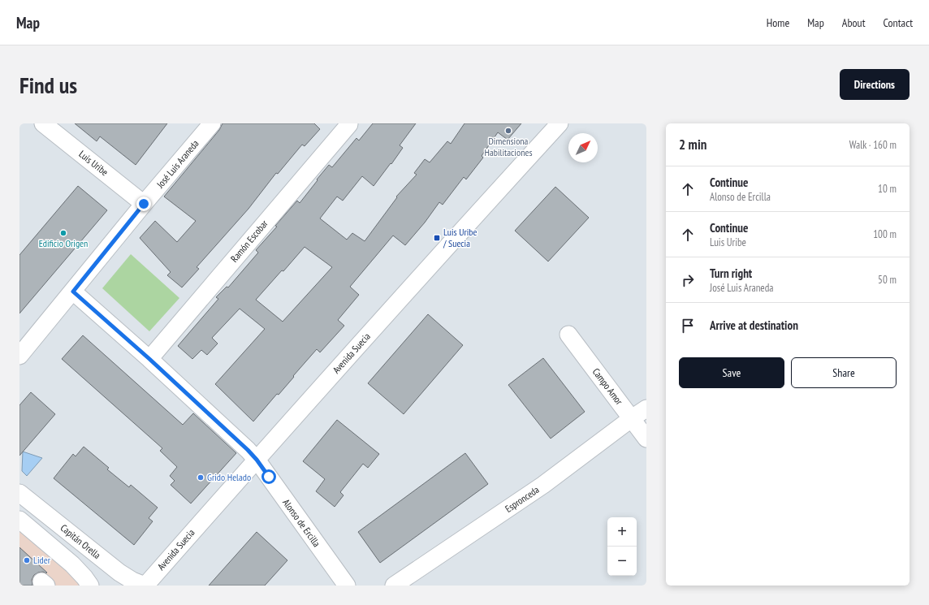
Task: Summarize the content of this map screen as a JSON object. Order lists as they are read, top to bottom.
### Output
{
  "streets": {
    "street": [
      "Luis Uribe",
      "José Luis Araneda",
      "Ramón Escobar",
      "Avenida Suecia",
      "Campo Amor",
      "Espronceda",
      "Alonso de Ercilla",
      "Capitán Orella"
    ]
  },
  "crossings": [
    ["Luis Uribe", "José Luis Araneda"],
    ["Avenida Suecia", "Alonso de Ercilla"],
    ["Avenida Suecia", "Capitán Orella"],
    ["Campo Amor", "Espronceda"]
  ],
  "places": {
    "other": [
      "Dimensiona Habilitaciones",
      "Edificio Origen",
      "Grido Helado",
      "Lider"
    ],
    "transit": ["Luis Uribe / Suecia"]
  },
  "north": "top right",
  "page": {
    "header": "Map",
    "nav": [
      "Home",
      "Map",
      "About",
      "Contact"
    ],
    "buttons": [
      "Directions",
      ["Save", "Share"]
    ],
    "title": "Find us",
    "heading": ["2 min", "Walk · 160 m"],
    "list": [
      ["Continue", "Alonso de Ercilla", "10 m"],
      ["Continue", "Luis Uribe", "100 m"],
      ["Turn right", "José Luis Araneda", "50 m"],
      "Arrive at destination"
    ],
    "map_buttons": ["+", "−"]
  }
}
